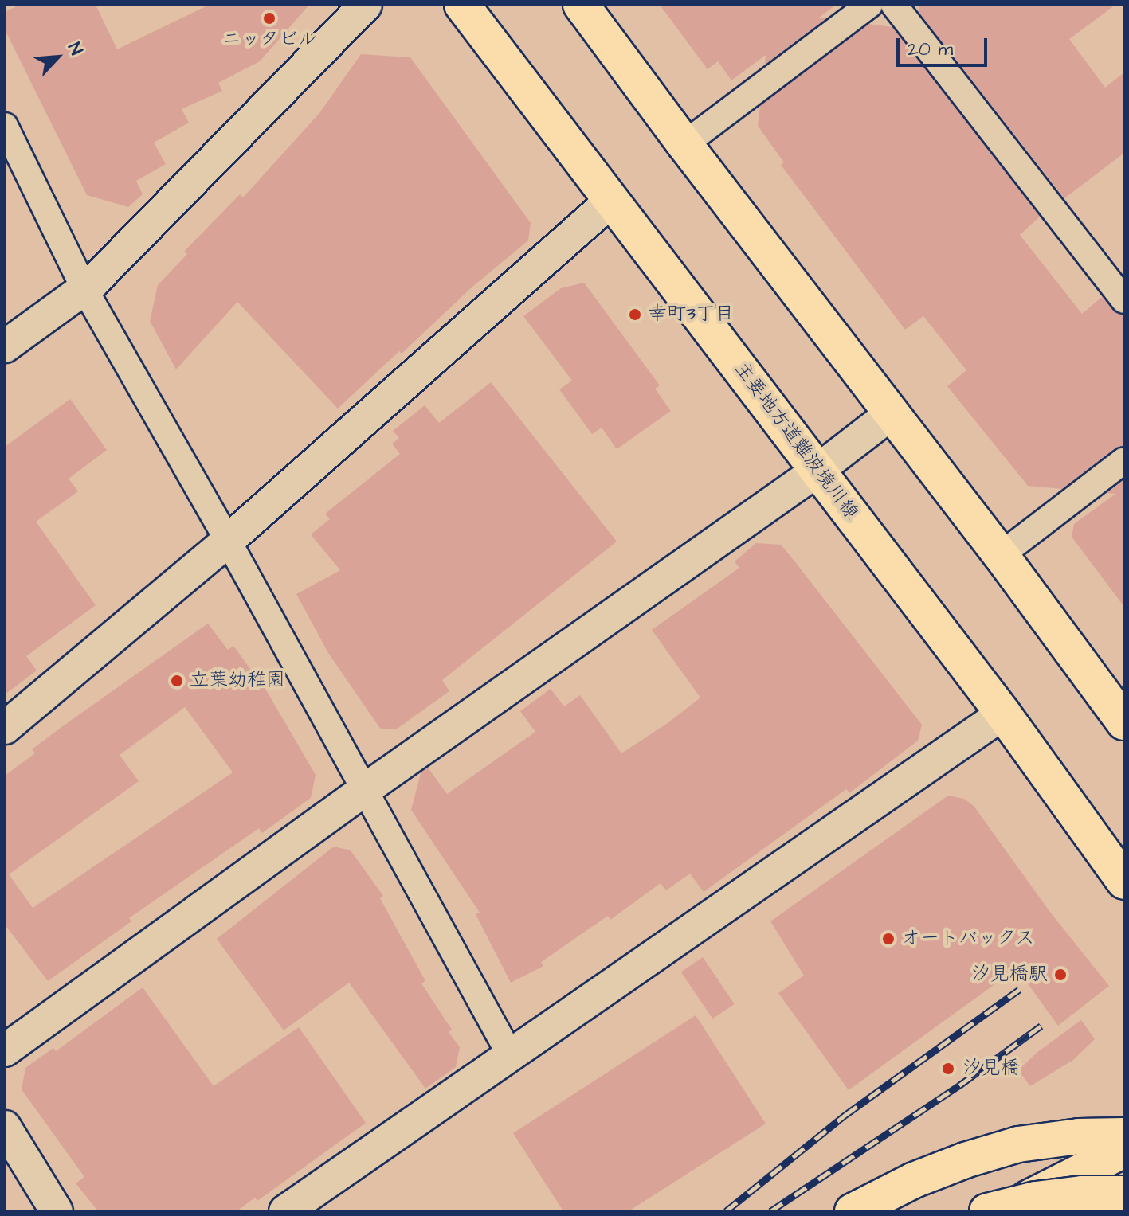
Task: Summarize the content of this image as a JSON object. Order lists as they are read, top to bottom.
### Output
{
  "streets": {
    "main road": ["主要地方道難波境川線"]
  },
  "places": [
    "ニッタビル",
    "幸町3丁目",
    "立葉幼稚園",
    "オートバックス",
    "汐見橋駅",
    "汐見橋"
  ],
  "scale_bar": "20 m",
  "north": "top right"
}
